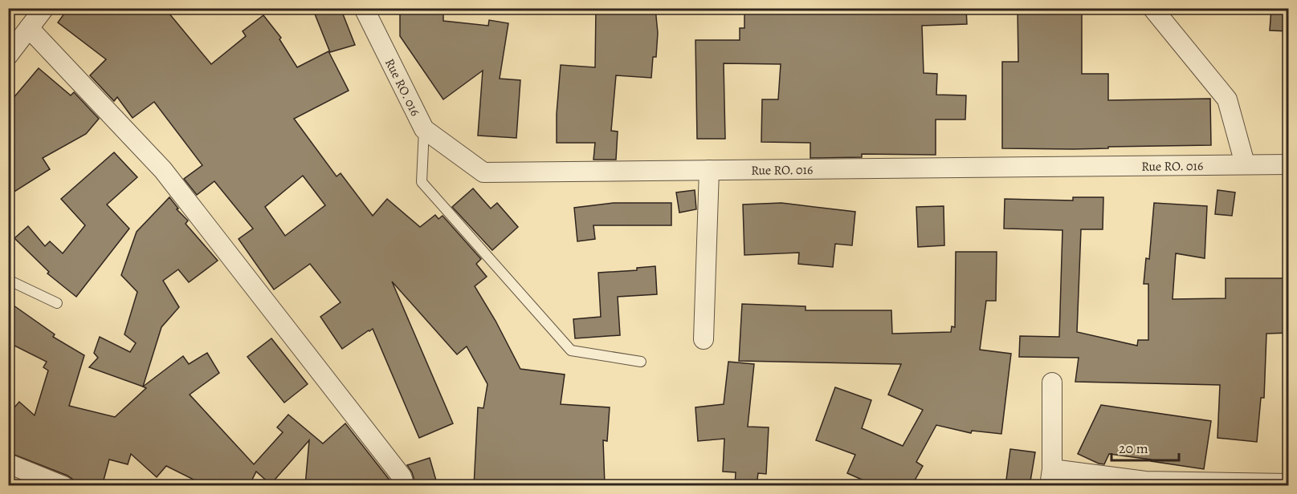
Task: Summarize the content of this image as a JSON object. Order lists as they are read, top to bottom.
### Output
{
  "streets": {
    "street": ["Rue RO. 016"]
  },
  "scale_bar": "20 m"
}
